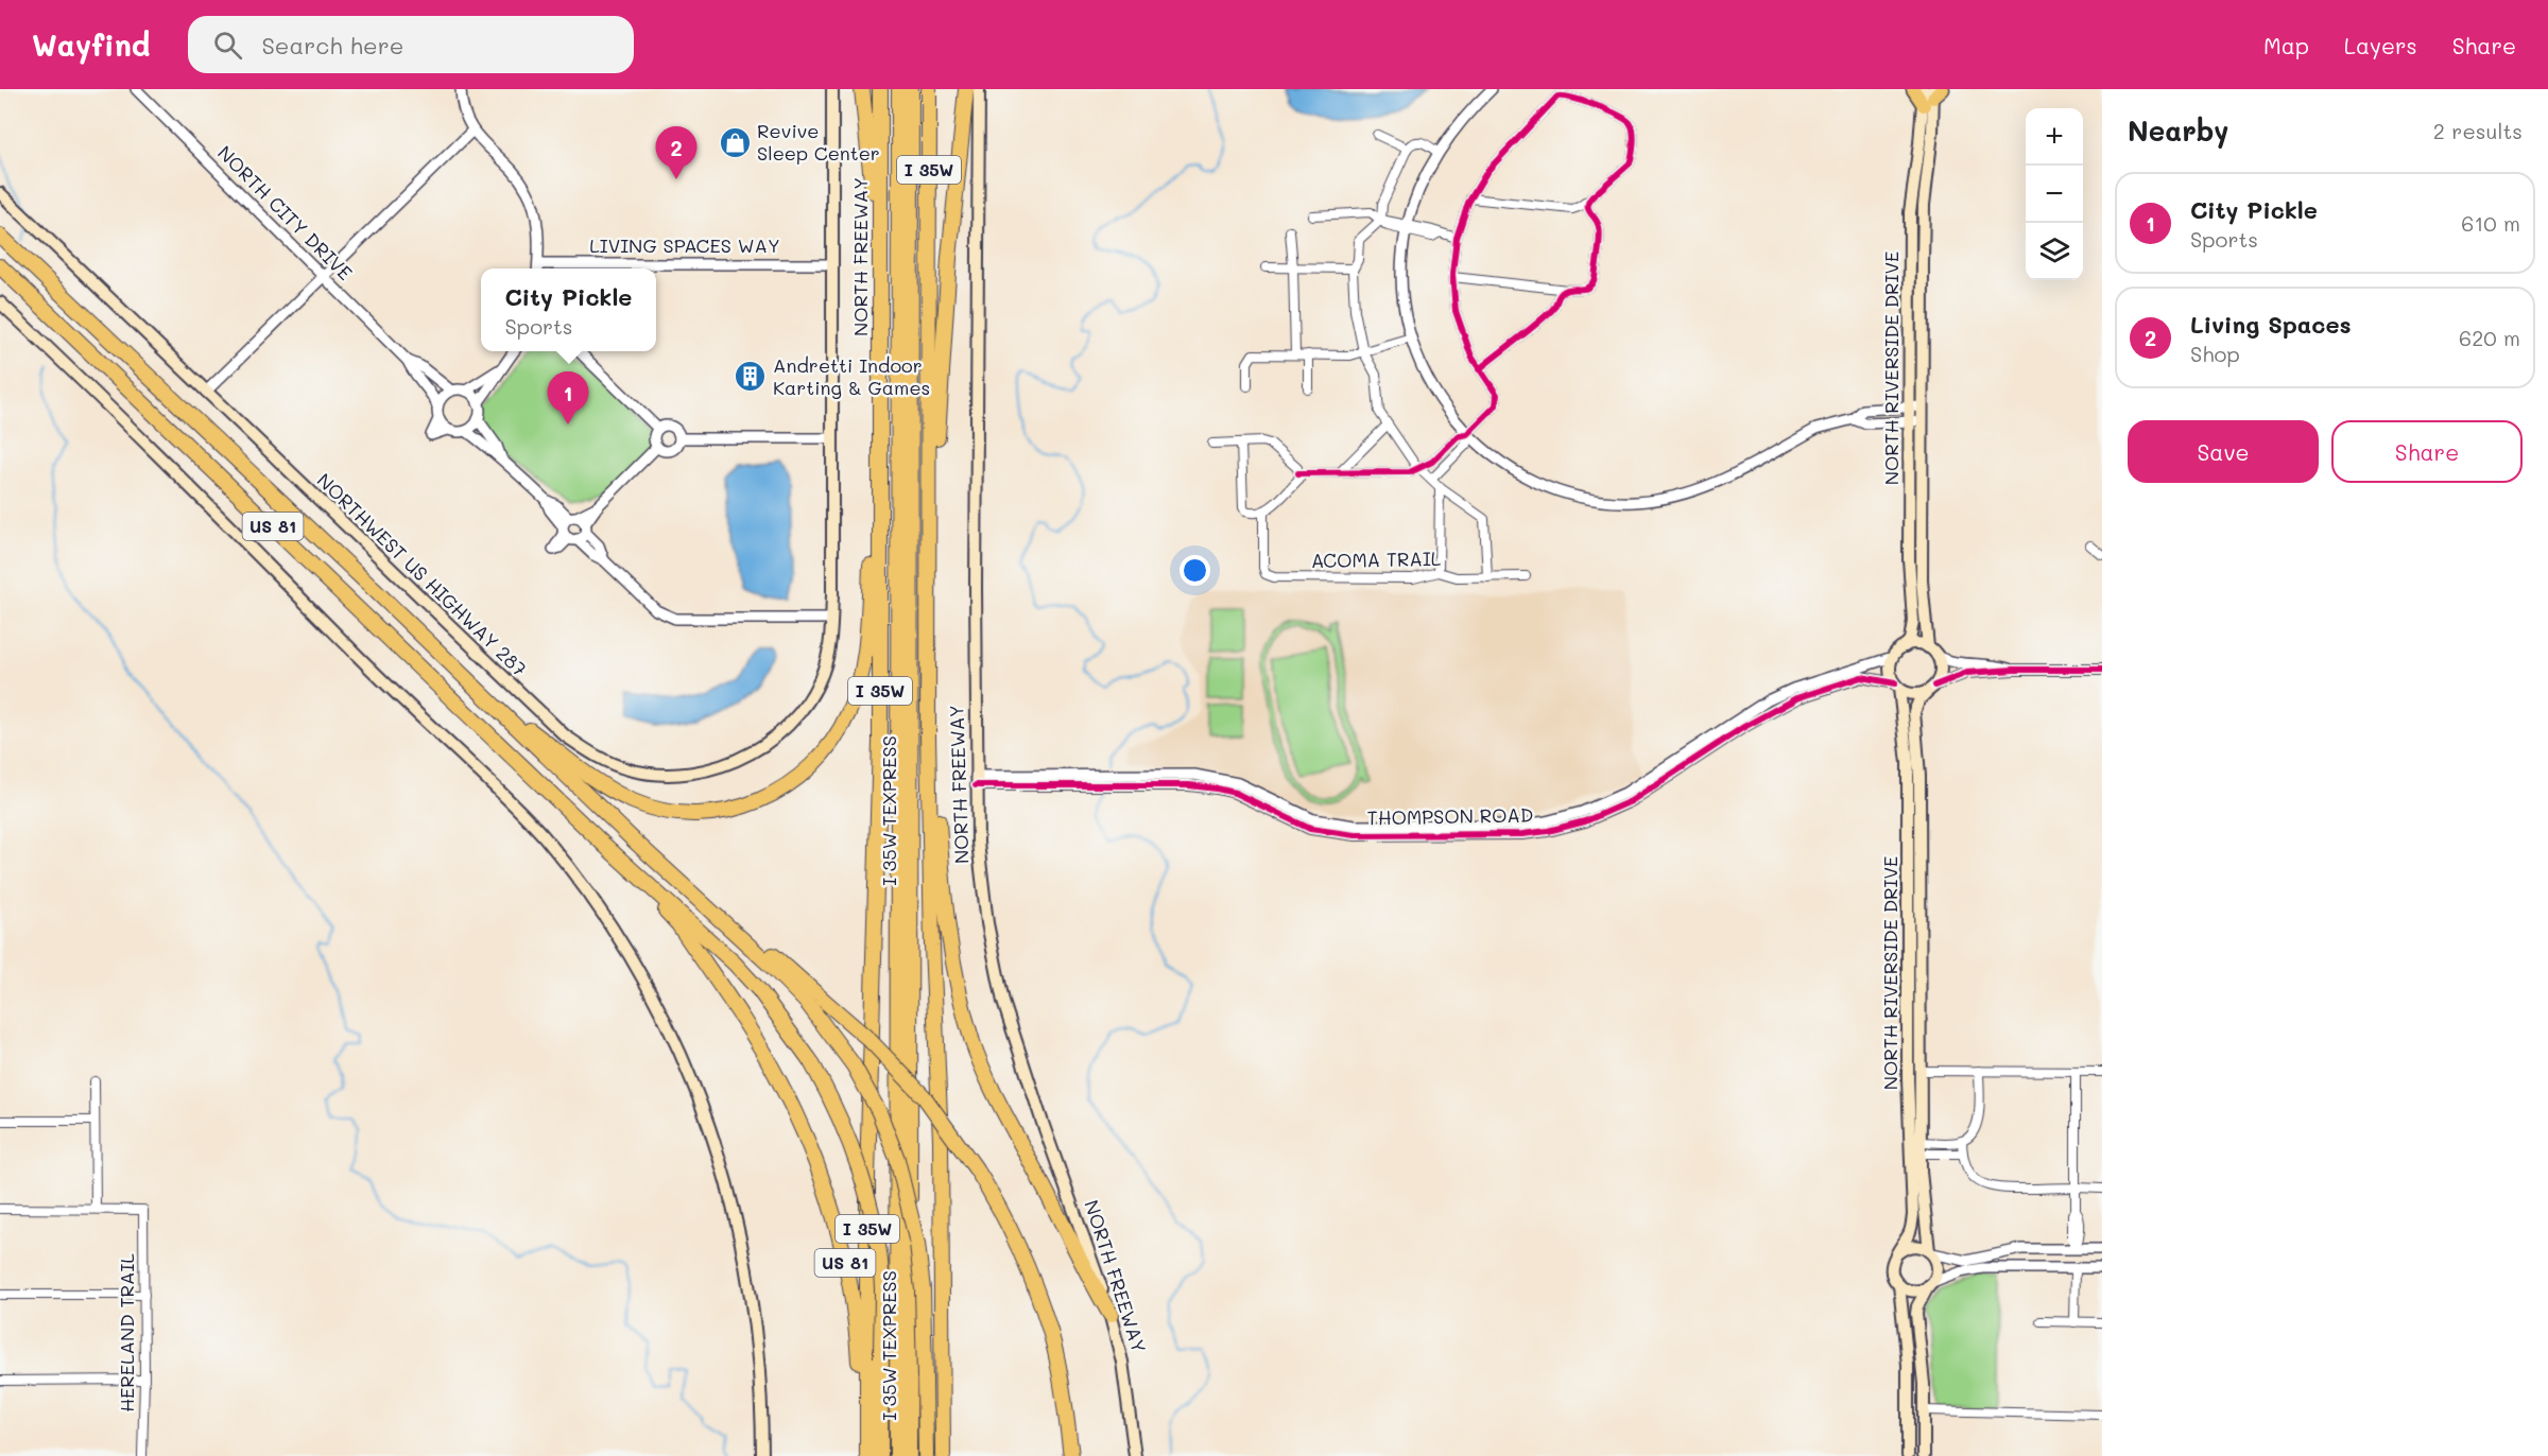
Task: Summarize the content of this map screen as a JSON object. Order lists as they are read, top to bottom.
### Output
{
  "streets": {
    "highway": [
      "I 35W",
      "NORTH FREEWAY",
      "US 81",
      "I 35W TEXPRESS"
    ],
    "main road": ["NORTH RIVERSIDE DRIVE", "NORTHWEST US HIGHWAY 287"],
    "street": [
      "NORTH CITY DRIVE",
      "LIVING SPACES WAY",
      "ACOMA TRAIL",
      "THOMPSON ROAD",
      "HERELAND TRAIL"
    ]
  },
  "crossings": [
    ["LIVING SPACES WAY", "NORTH FREEWAY"],
    ["NORTH FREEWAY", "NORTHWEST US HIGHWAY 287"],
    ["NORTH FREEWAY", "THOMPSON ROAD"],
    ["NORTH RIVERSIDE DRIVE", "THOMPSON ROAD"]
  ],
  "places": {
    "shop": ["Revive Sleep Center"],
    "building": ["Andretti Indoor Karting & Games"]
  },
  "page": {
    "header": "Wayfind",
    "search": "Search here",
    "nav": ["Map", "Layers", "Share"],
    "heading": ["Nearby", "2 results"],
    "map_buttons": ["+", "−"],
    "pins": ["2", "1"],
    "list": [
      {
        "mark": "1",
        "name": "City Pickle",
        "note": "Sports",
        "value": "610 m"
      },
      {
        "mark": "2",
        "name": "Living Spaces",
        "note": "Shop",
        "value": "620 m"
      }
    ],
    "popup": ["City Pickle", "Sports"],
    "buttons": ["Save", "Share"]
  }
}
